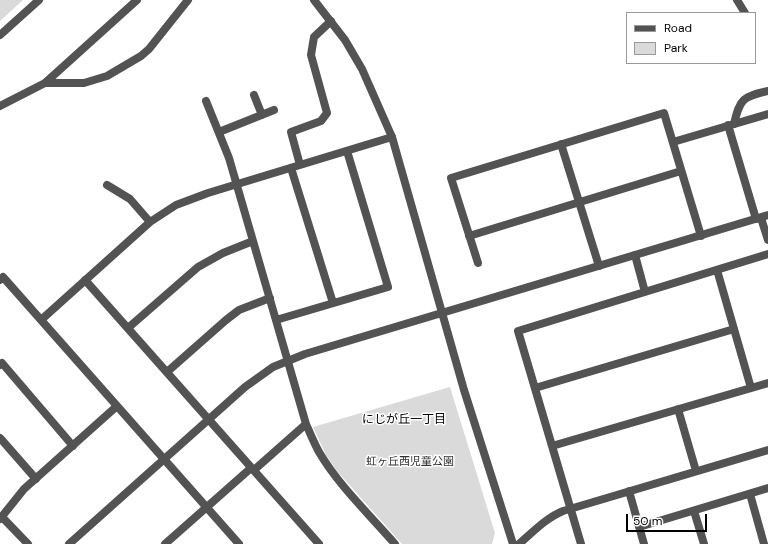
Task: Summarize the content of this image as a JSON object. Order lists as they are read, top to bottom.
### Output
{
  "districts": ["にじが丘一丁目"],
  "parks": ["虹ヶ丘西児童公園"],
  "legend": ["Road", "Park"],
  "scale_bar": "50 m"
}
